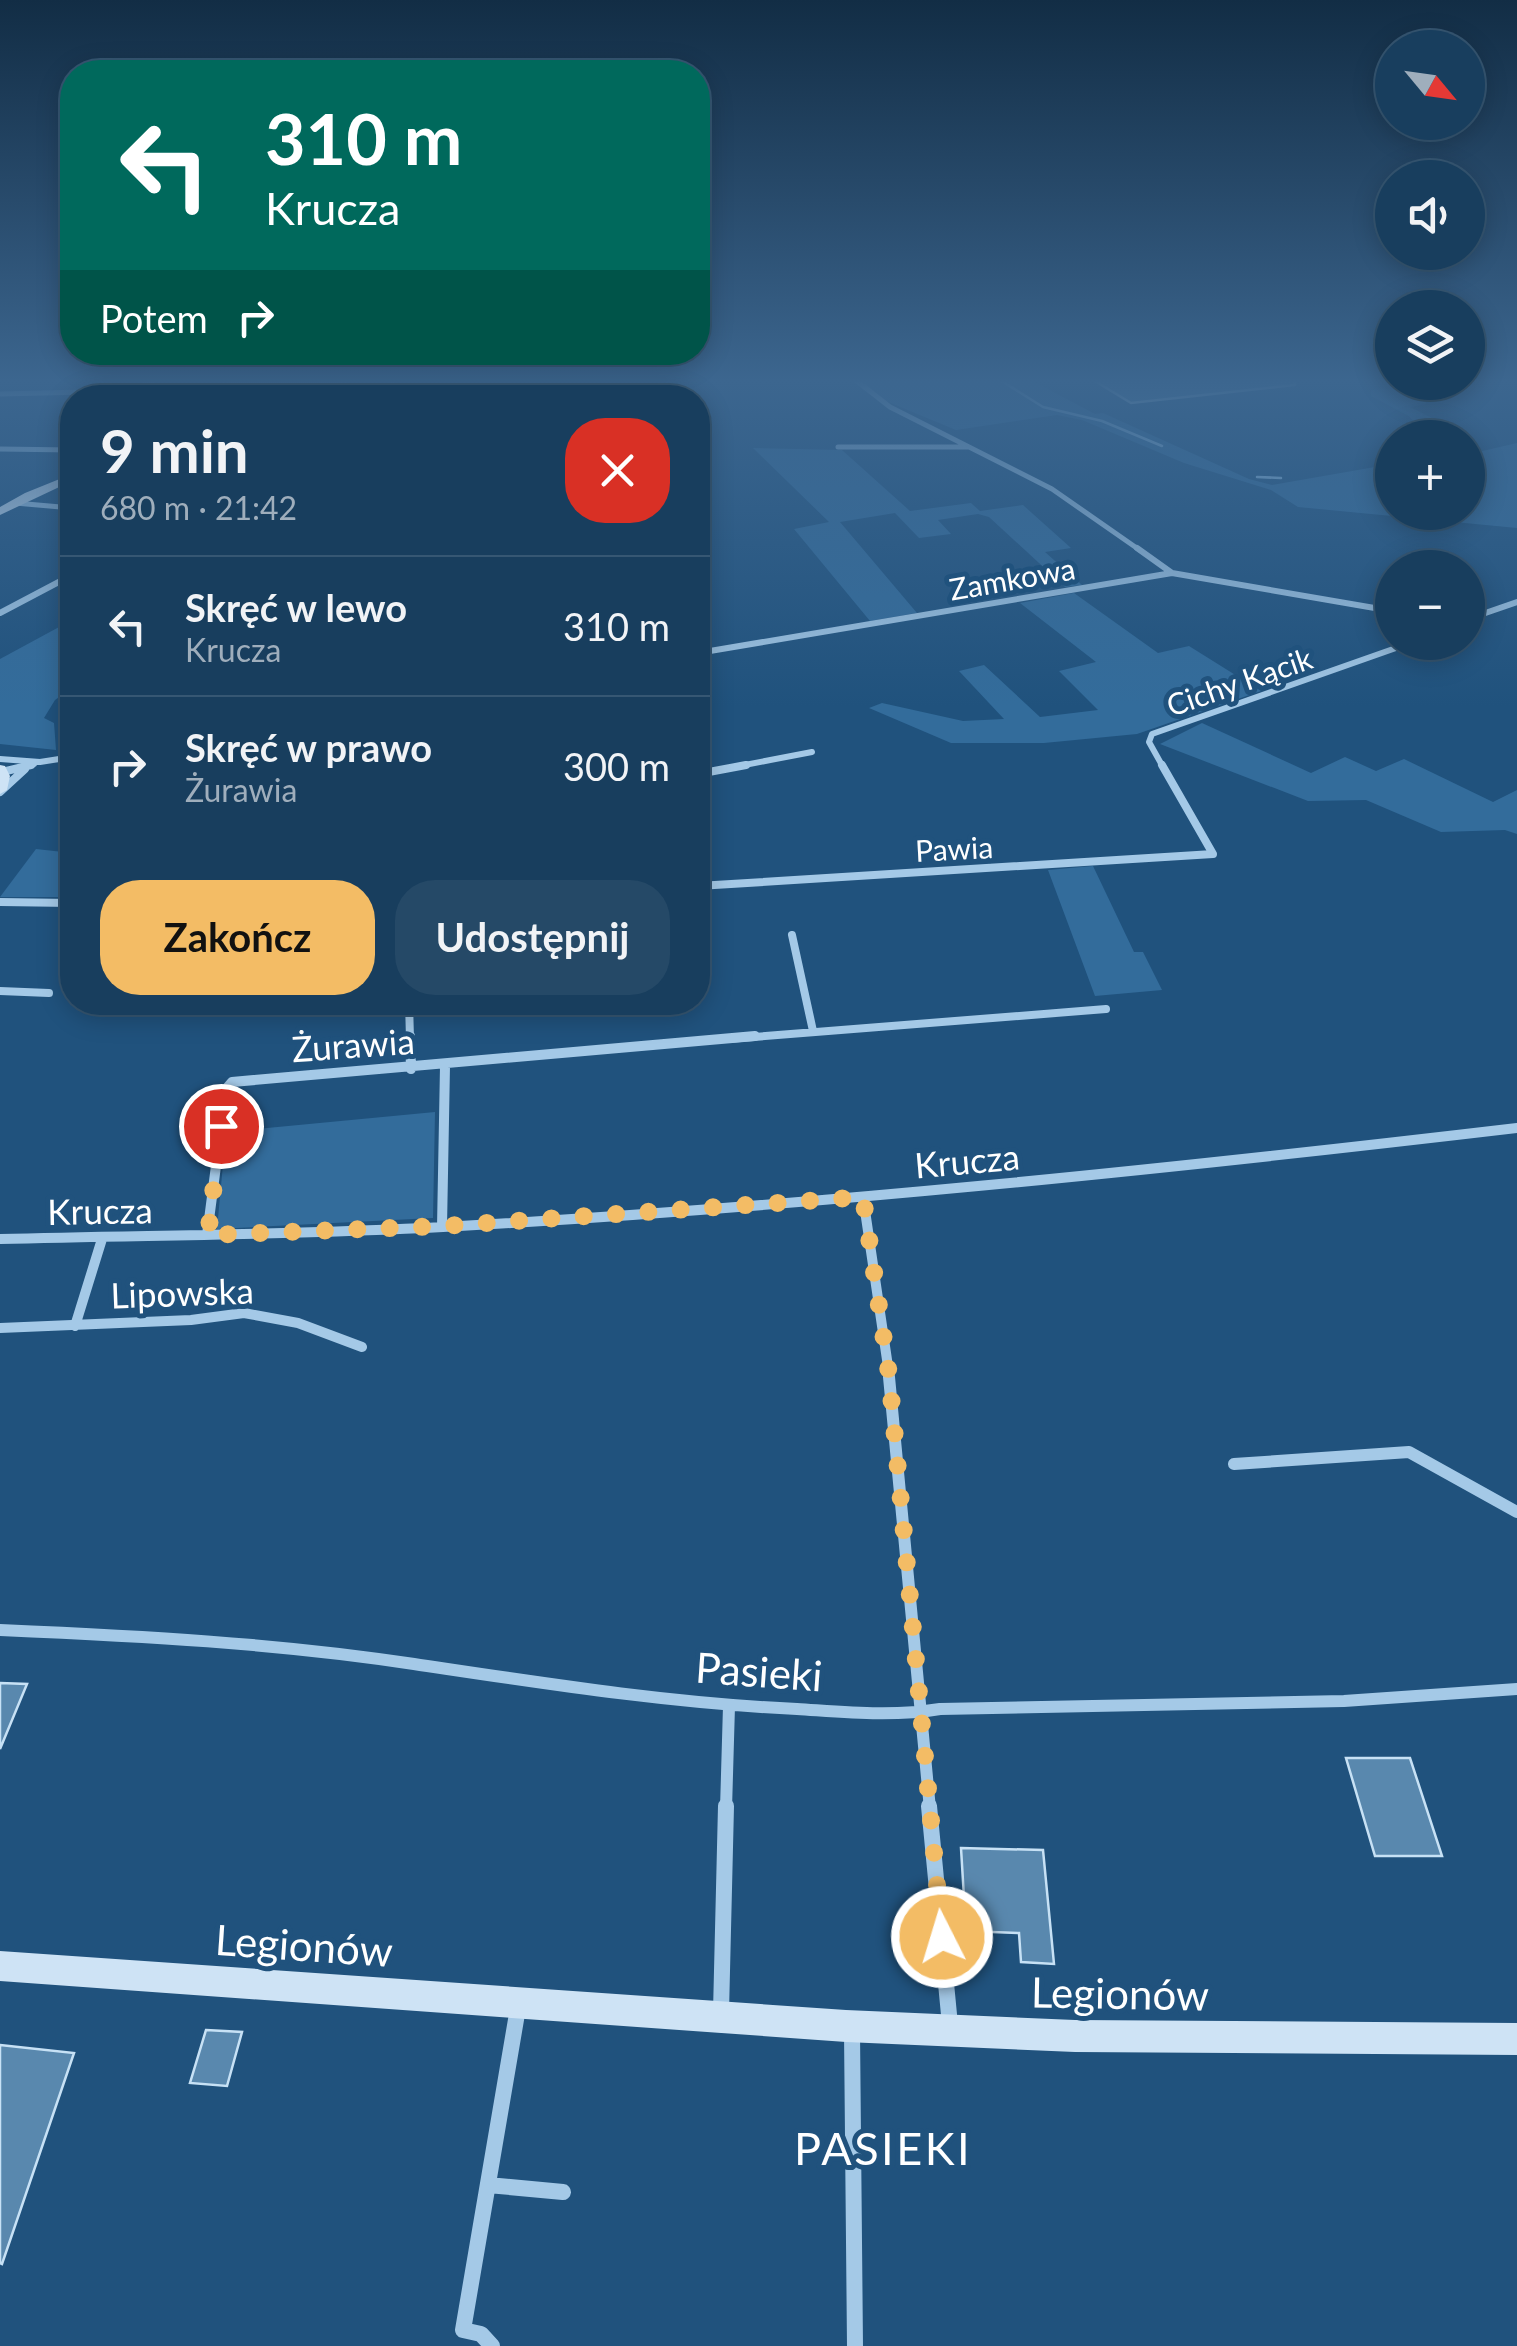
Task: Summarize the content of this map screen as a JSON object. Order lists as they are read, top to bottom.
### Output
{
  "streets": {
    "street": [
      "Zamkowa",
      "Cichy Kącik",
      "Pawia",
      "Żurawia",
      "Krucza",
      "Lipowska",
      "Pasieki",
      "Legionów"
    ]
  },
  "crossings": [
    ["Cichy Kącik", "Pawia"],
    ["Żurawia", "Krucza"]
  ],
  "districts": ["PASIEKI"],
  "north": "bottom right",
  "page": {
    "map_buttons": ["+", "−"],
    "turn": ["310 m", "Krucza"],
    "then": "Potem",
    "heading": ["9 min", "680 m · 21:42"],
    "list": [
      {
        "name": "Skręć w lewo",
        "note": "Krucza",
        "value": "310 m"
      },
      {
        "name": "Skręć w prawo",
        "note": "Żurawia",
        "value": "300 m"
      }
    ],
    "buttons": ["Zakończ", "Udostępnij"]
  }
}
